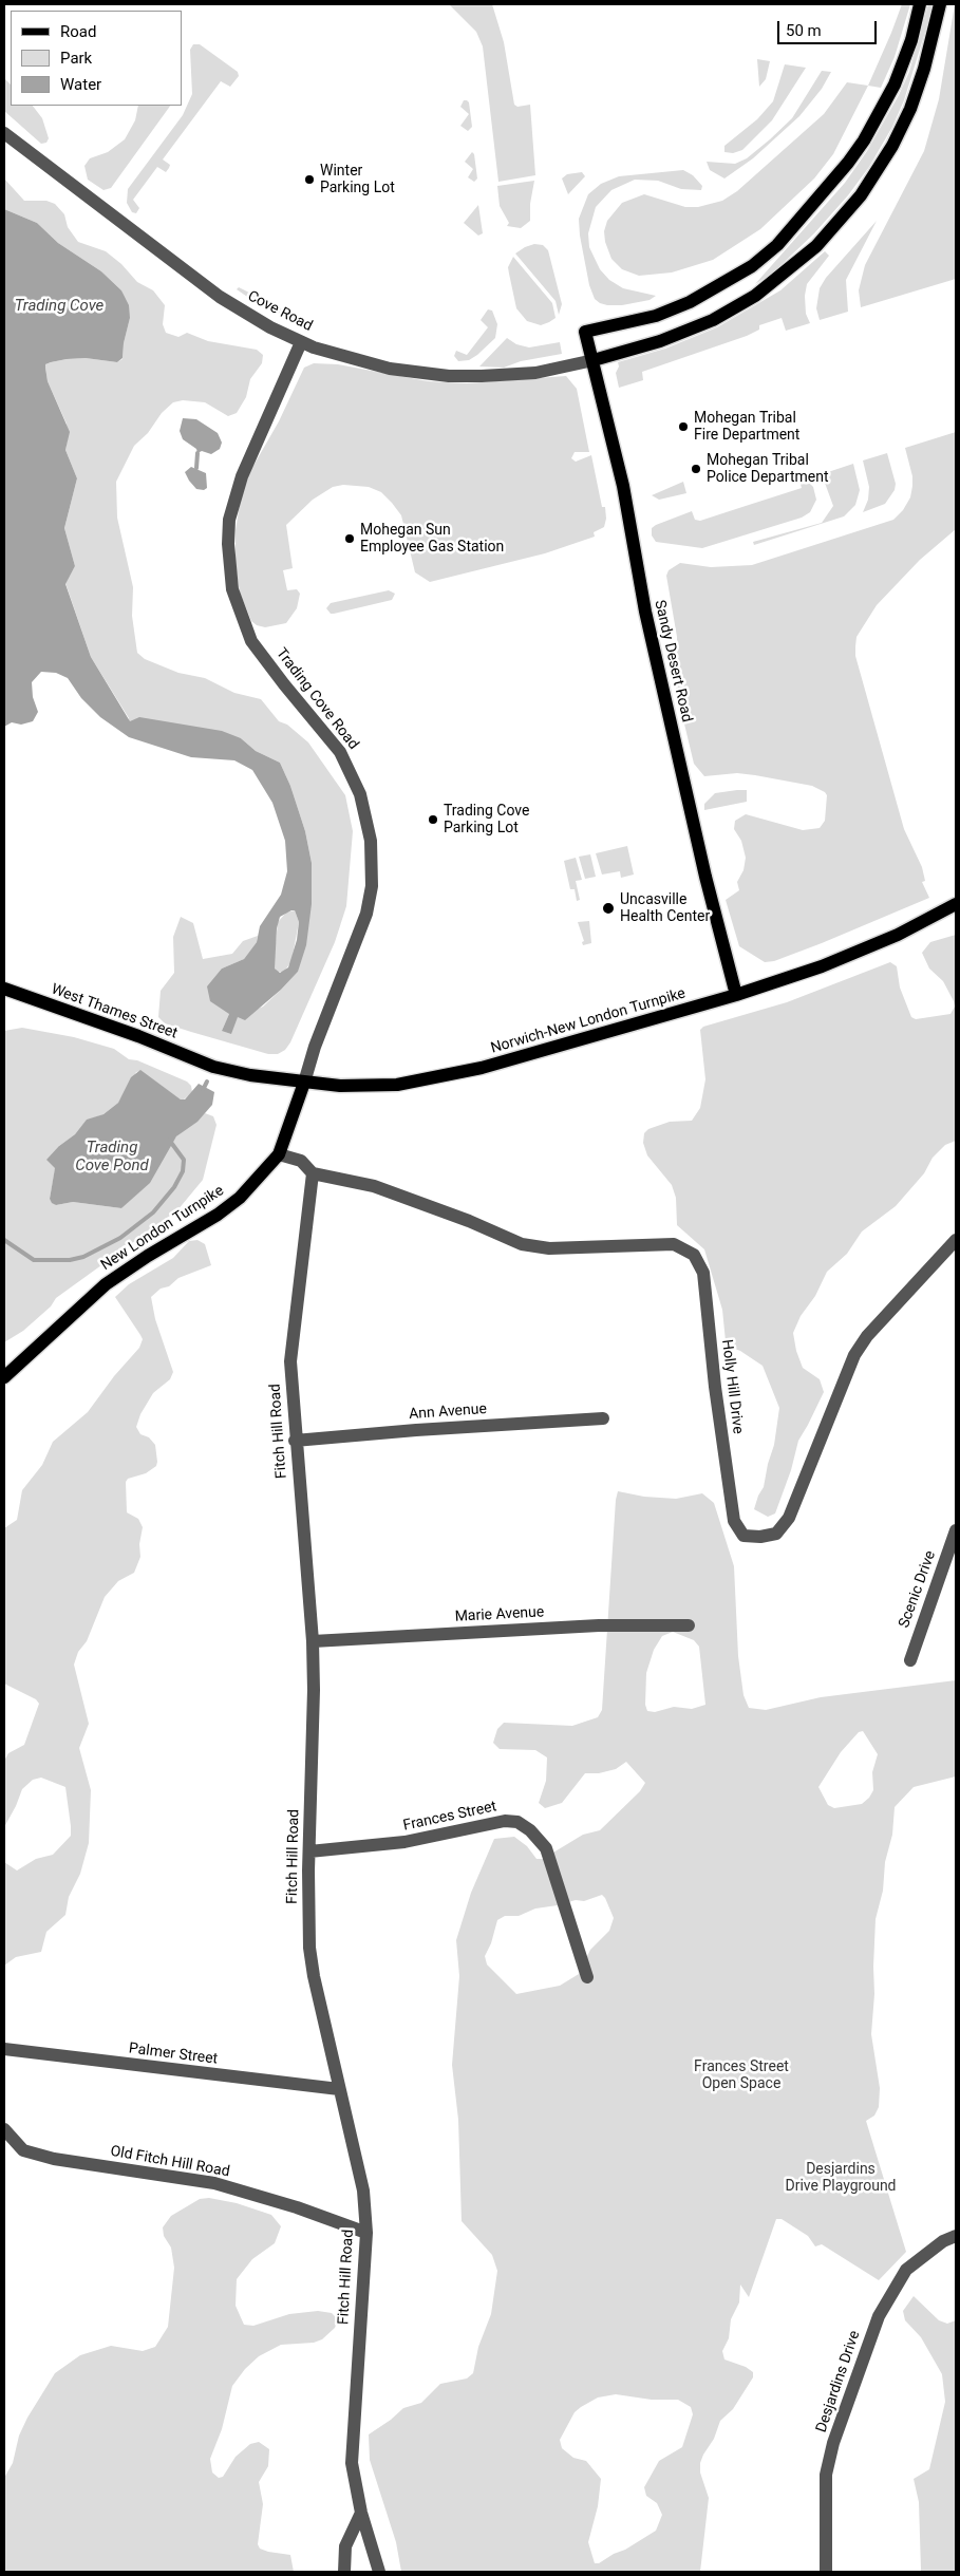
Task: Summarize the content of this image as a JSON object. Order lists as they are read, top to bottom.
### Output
{
  "streets": {
    "main road": [
      "Sandy Desert Road",
      "West Thames Street",
      "Norwich-New London Turnpike",
      "New London Turnpike"
    ],
    "street": [
      "Cove Road",
      "Trading Cove Road",
      "Holly Hill Drive",
      "Ann Avenue",
      "Fitch Hill Road",
      "Scenic Drive",
      "Marie Avenue",
      "Frances Street",
      "Palmer Street",
      "Old Fitch Hill Road",
      "Desjardins Drive"
    ]
  },
  "crossings": [
    ["Cove Road", "Sandy Desert Road"],
    ["Cove Road", "Trading Cove Road"],
    ["Sandy Desert Road", "Norwich-New London Turnpike"],
    ["Trading Cove Road", "Norwich-New London Turnpike"],
    ["Trading Cove Road", "New London Turnpike"],
    ["West Thames Street", "Norwich-New London Turnpike"],
    ["Norwich-New London Turnpike", "New London Turnpike"],
    ["Holly Hill Drive", "Fitch Hill Road"],
    ["Ann Avenue", "Fitch Hill Road"],
    ["Fitch Hill Road", "Marie Avenue"],
    ["Fitch Hill Road", "Frances Street"],
    ["Fitch Hill Road", "Palmer Street"],
    ["Fitch Hill Road", "Old Fitch Hill Road"]
  ],
  "water": ["Trading Cove", "Trading Cove Pond"],
  "parks": ["Frances Street Open Space", "Desjardins Drive Playground"],
  "places": [
    "Winter Parking Lot",
    "Mohegan Tribal Fire Department",
    "Mohegan Tribal Police Department",
    "Mohegan Sun Employee Gas Station",
    "Trading Cove Parking Lot",
    "Uncasville Health Center"
  ],
  "legend": ["Road", "Park", "Water"],
  "scale_bar": "50 m"
}
